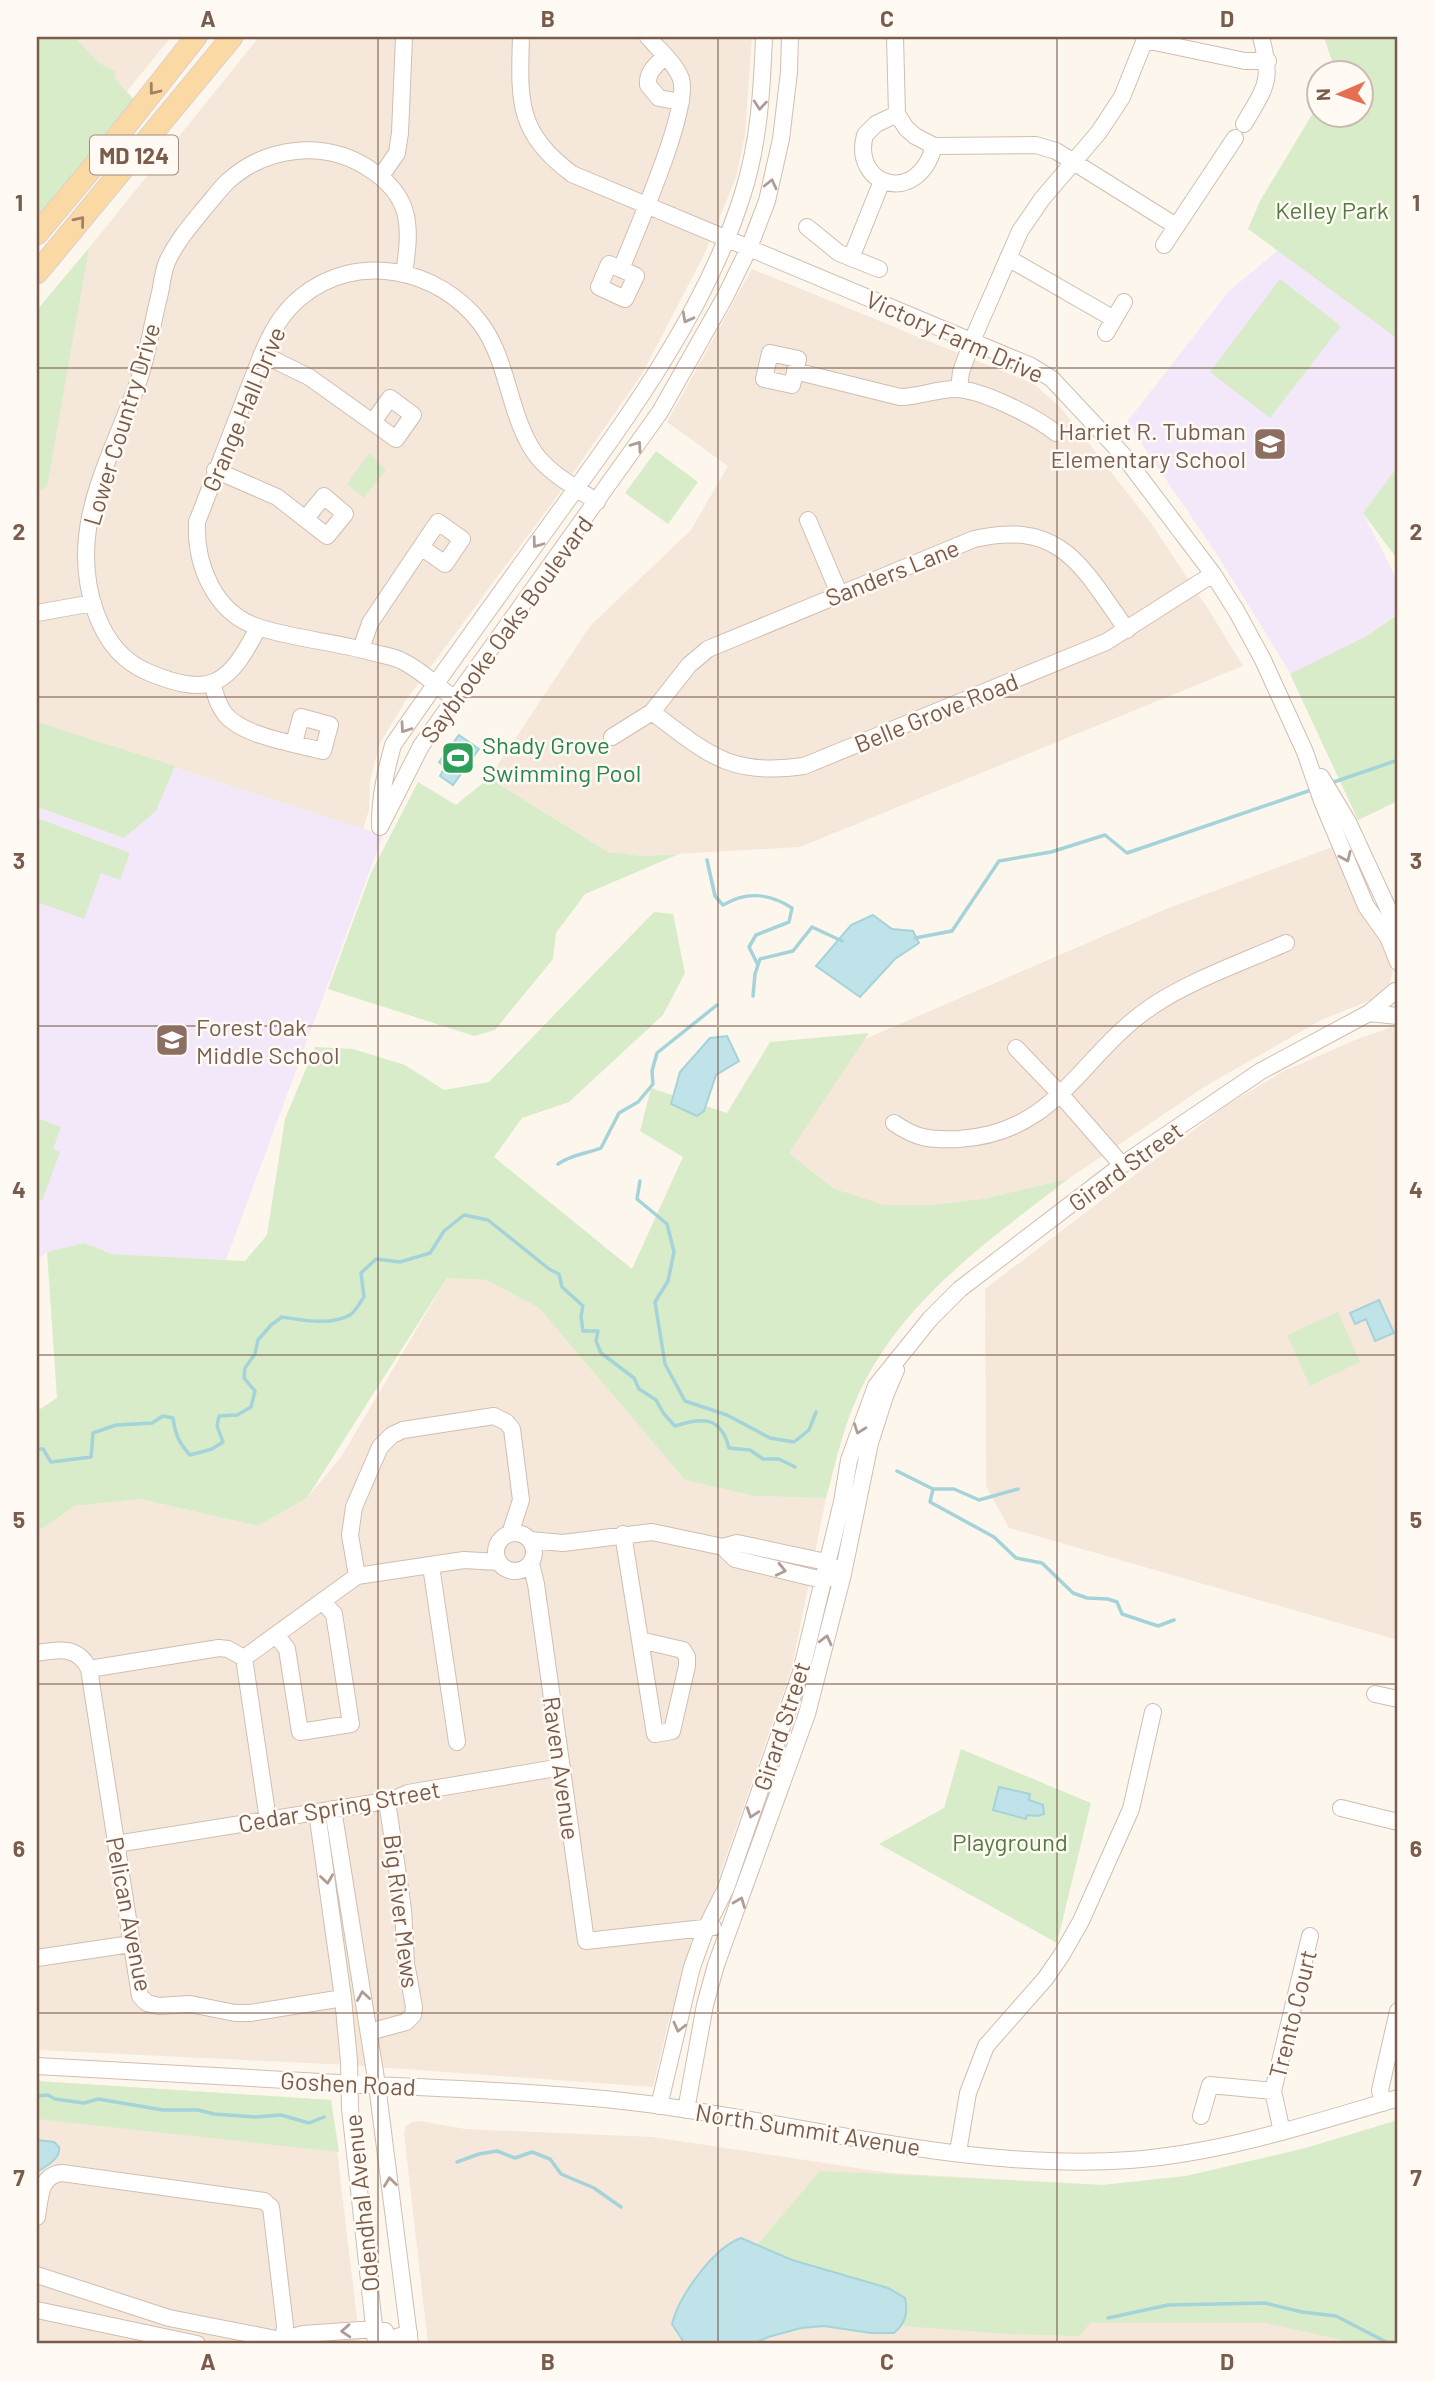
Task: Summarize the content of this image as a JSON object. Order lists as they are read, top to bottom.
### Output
{
  "streets": {
    "main road": ["MD 124"],
    "street": [
      "Victory Farm Drive",
      "Grange Hall Drive",
      "Lower Country Drive",
      "Sanders Lane",
      "Saybrooke Oaks Boulevard",
      "Belle Grove Road",
      "Girard Street",
      "Raven Avenue",
      "Cedar Spring Street",
      "Big River Mews",
      "Pelican Avenue",
      "Trento Court",
      "Goshen Road",
      "North Summit Avenue",
      "Odendhal Avenue"
    ]
  },
  "crossings": [
    ["Victory Farm Drive", "Saybrooke Oaks Boulevard"],
    ["Victory Farm Drive", "Belle Grove Road"],
    ["Grange Hall Drive", "Lower Country Drive"],
    ["Grange Hall Drive", "Saybrooke Oaks Boulevard"],
    ["Sanders Lane", "Belle Grove Road"],
    ["Girard Street", "Raven Avenue"],
    ["Girard Street", "Goshen Road"],
    ["Girard Street", "North Summit Avenue"],
    ["Raven Avenue", "Cedar Spring Street"],
    ["Cedar Spring Street", "Big River Mews"],
    ["Cedar Spring Street", "Pelican Avenue"],
    ["Cedar Spring Street", "Odendhal Avenue"],
    ["Big River Mews", "Odendhal Avenue"],
    ["Pelican Avenue", "Odendhal Avenue"],
    ["Trento Court", "North Summit Avenue"],
    ["Goshen Road", "North Summit Avenue"],
    ["Goshen Road", "Odendhal Avenue"]
  ],
  "parks": ["Kelley Park", "Playground"],
  "places": {
    "school or university": ["Harriet R. Tubman Elementary School", "Forest Oak Middle School"],
    "sports": ["Shady Grove Swimming Pool"]
  },
  "north": "left",
  "grid": {
    "columns": [
      "A",
      "B",
      "C",
      "D"
    ],
    "rows": [
      "1",
      "2",
      "3",
      "4",
      "5",
      "6",
      "7"
    ]
  }
}
